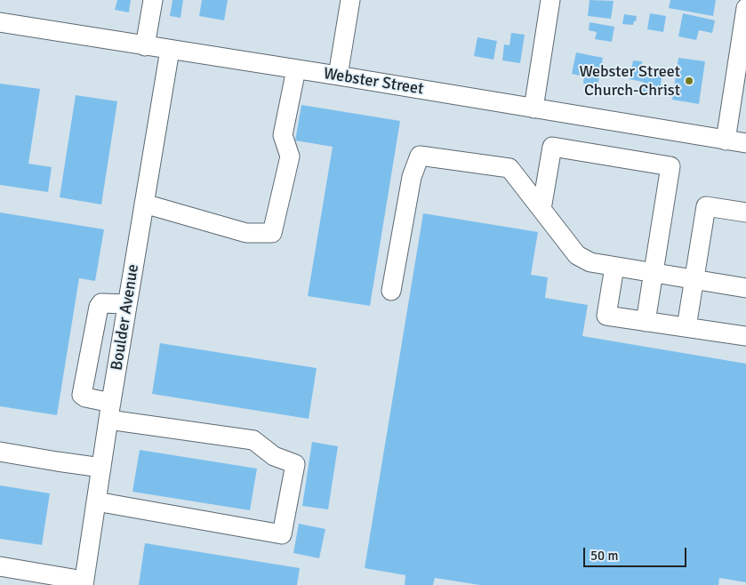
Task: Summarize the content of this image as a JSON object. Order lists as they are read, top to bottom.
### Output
{
  "streets": {
    "street": ["Webster Street", "Boulder Avenue"]
  },
  "crossings": [
    ["Webster Street", "Boulder Avenue"]
  ],
  "places": ["Webster Street Church-Christ"],
  "scale_bar": "50 m"
}
